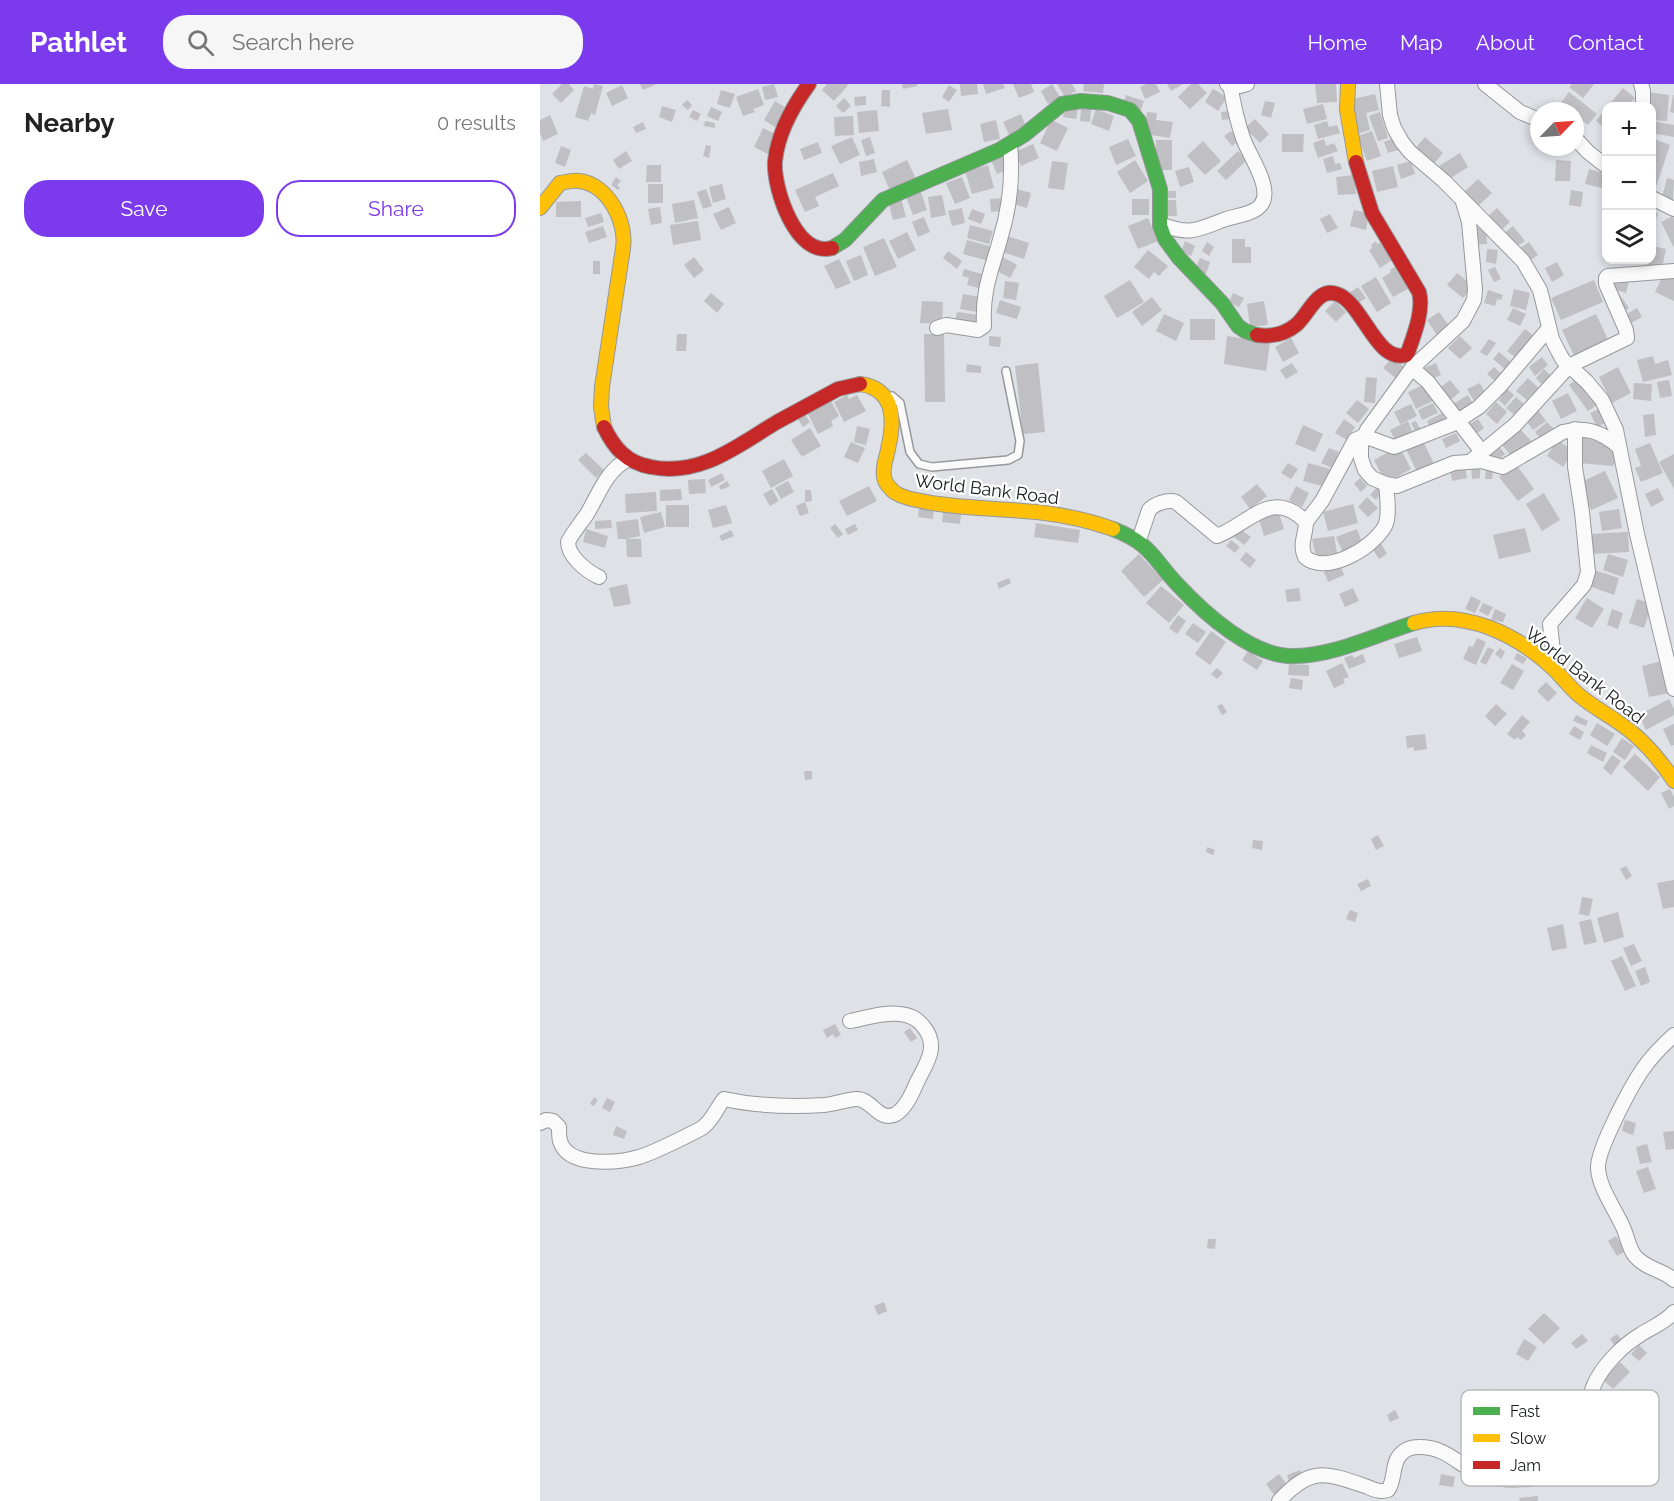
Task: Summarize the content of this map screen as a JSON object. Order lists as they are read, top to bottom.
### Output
{
  "streets": {
    "main road": ["World Bank Road"]
  },
  "legend": ["Fast", "Slow", "Jam"],
  "north": "top right",
  "page": {
    "header": "Pathlet",
    "search": "Search here",
    "nav": [
      "Home",
      "Map",
      "About",
      "Contact"
    ],
    "heading": ["Nearby", "0 results"],
    "map_buttons": ["+", "−"],
    "buttons": ["Save", "Share"]
  }
}
